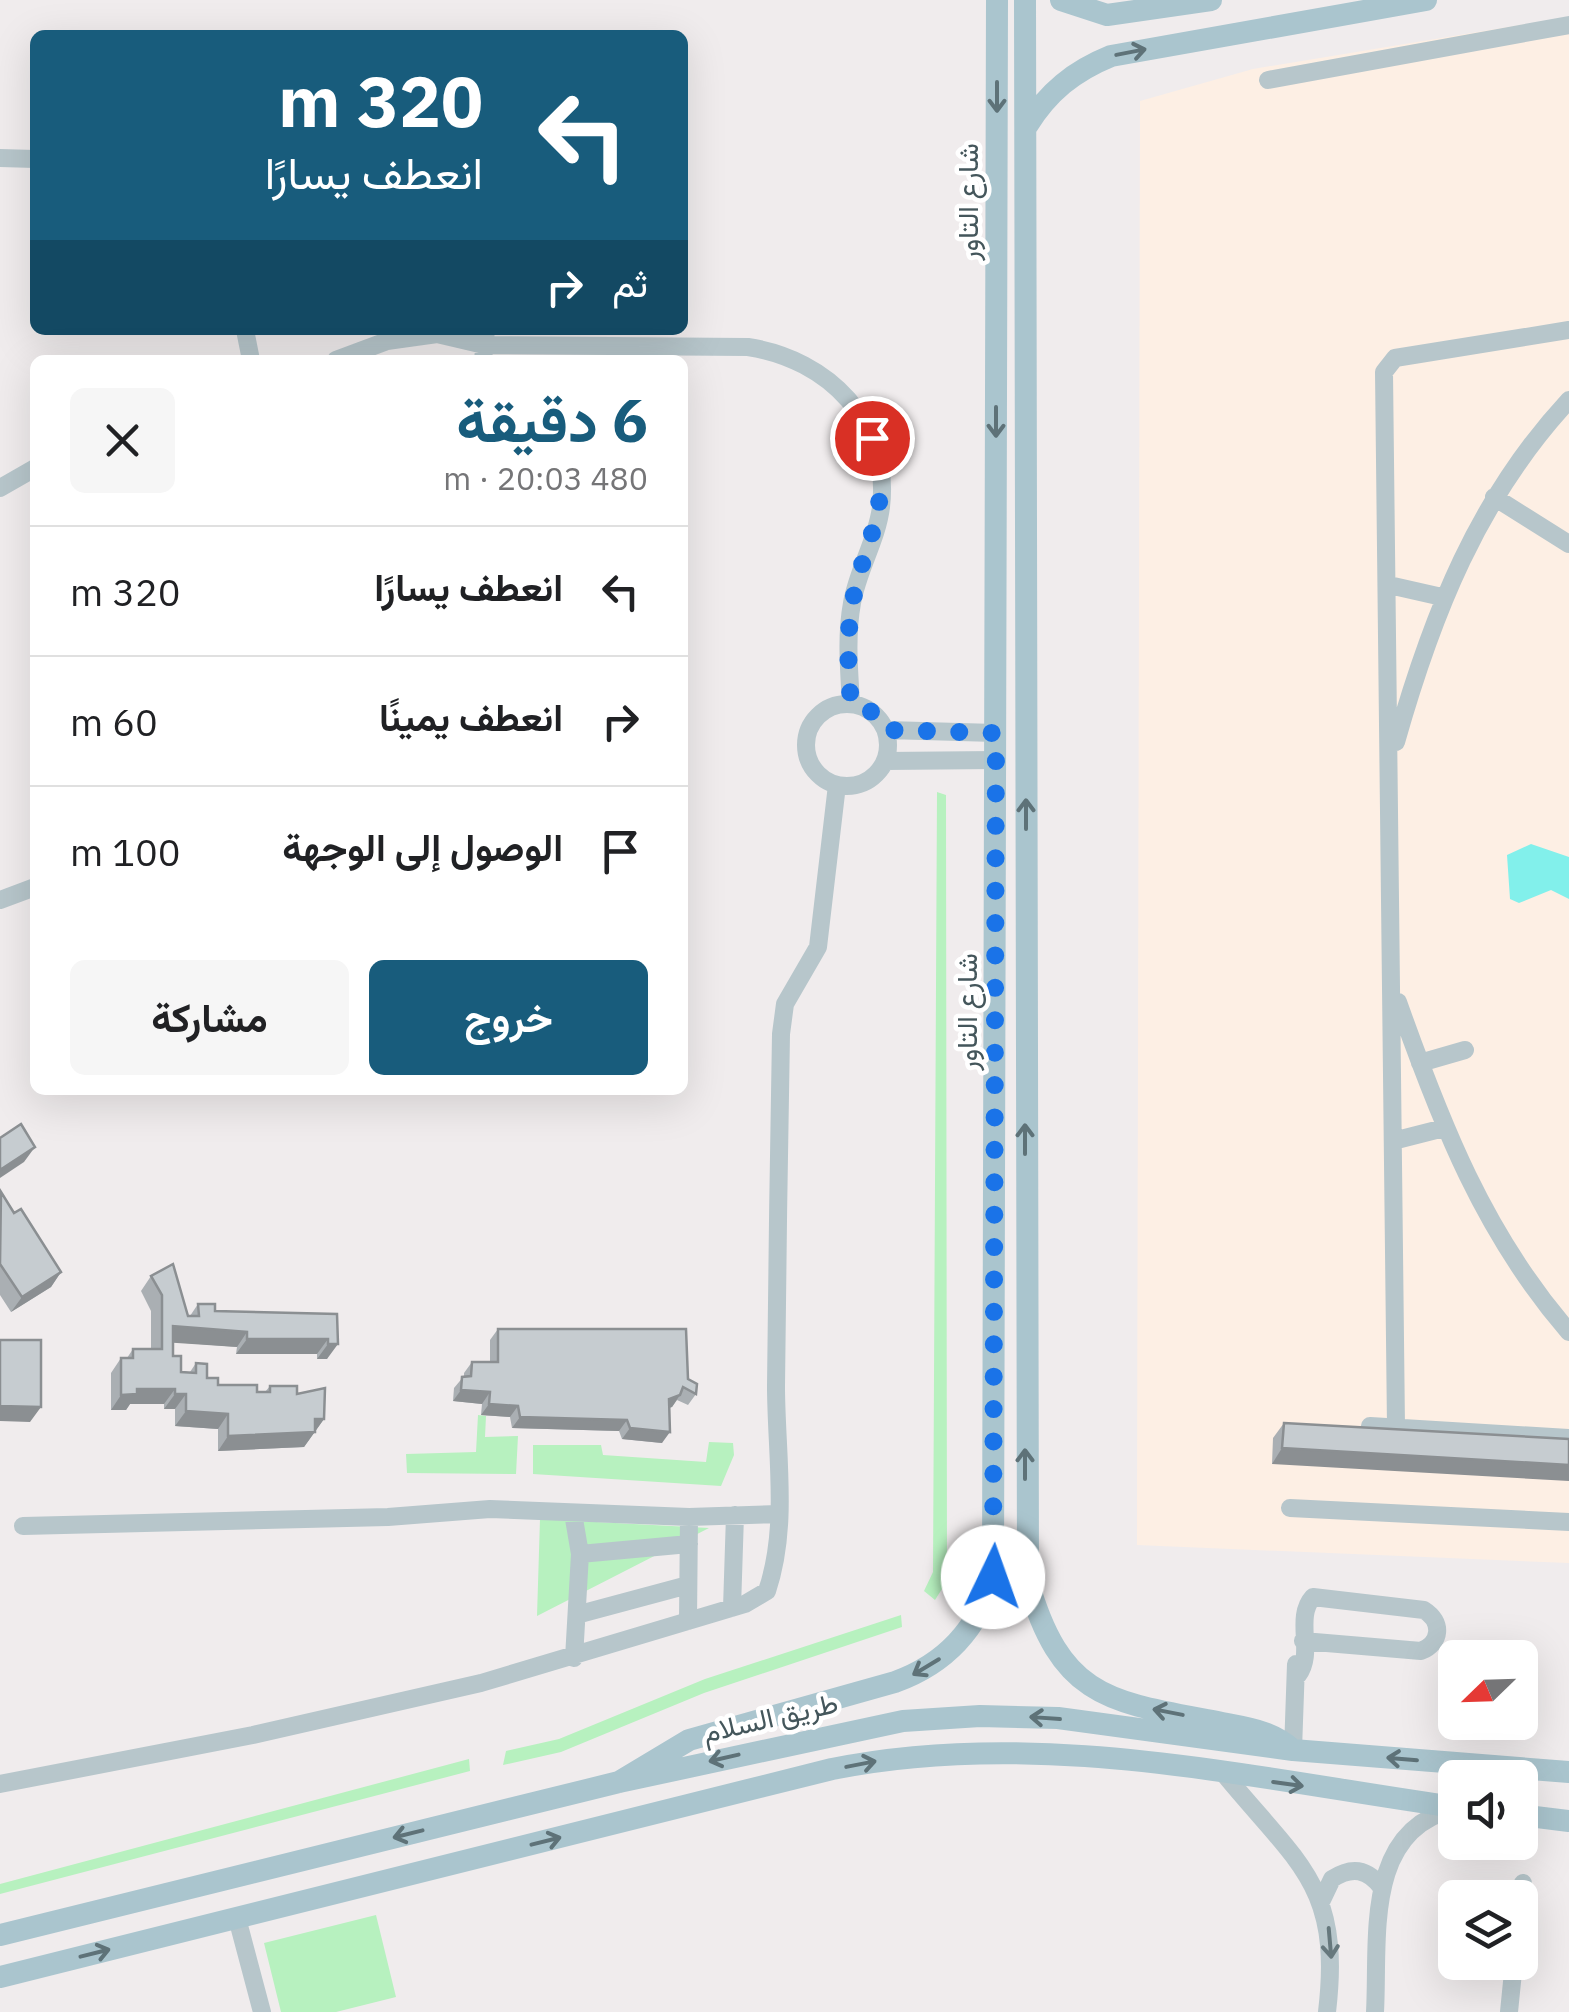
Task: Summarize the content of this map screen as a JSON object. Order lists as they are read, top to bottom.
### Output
{
  "streets": {
    "main road": ["شارع التاور", "طريق السلام"]
  },
  "crossings": [
    ["شارع التاور", "طريق السلام"]
  ],
  "one_way": ["شارع التاور"],
  "north": "bottom left",
  "page": {
    "turn": ["320 m", "انعطف يسارًا"],
    "then": "ثم",
    "heading": ["6 دقيقة", "480 m · 20:03"],
    "list": [
      {
        "name": "انعطف يسارًا",
        "value": "320 m"
      },
      {
        "name": "انعطف يمينًا",
        "value": "60 m"
      },
      {
        "name": "الوصول إلى الوجهة",
        "value": "100 m"
      }
    ],
    "buttons": ["خروج", "مشاركة"]
  }
}
